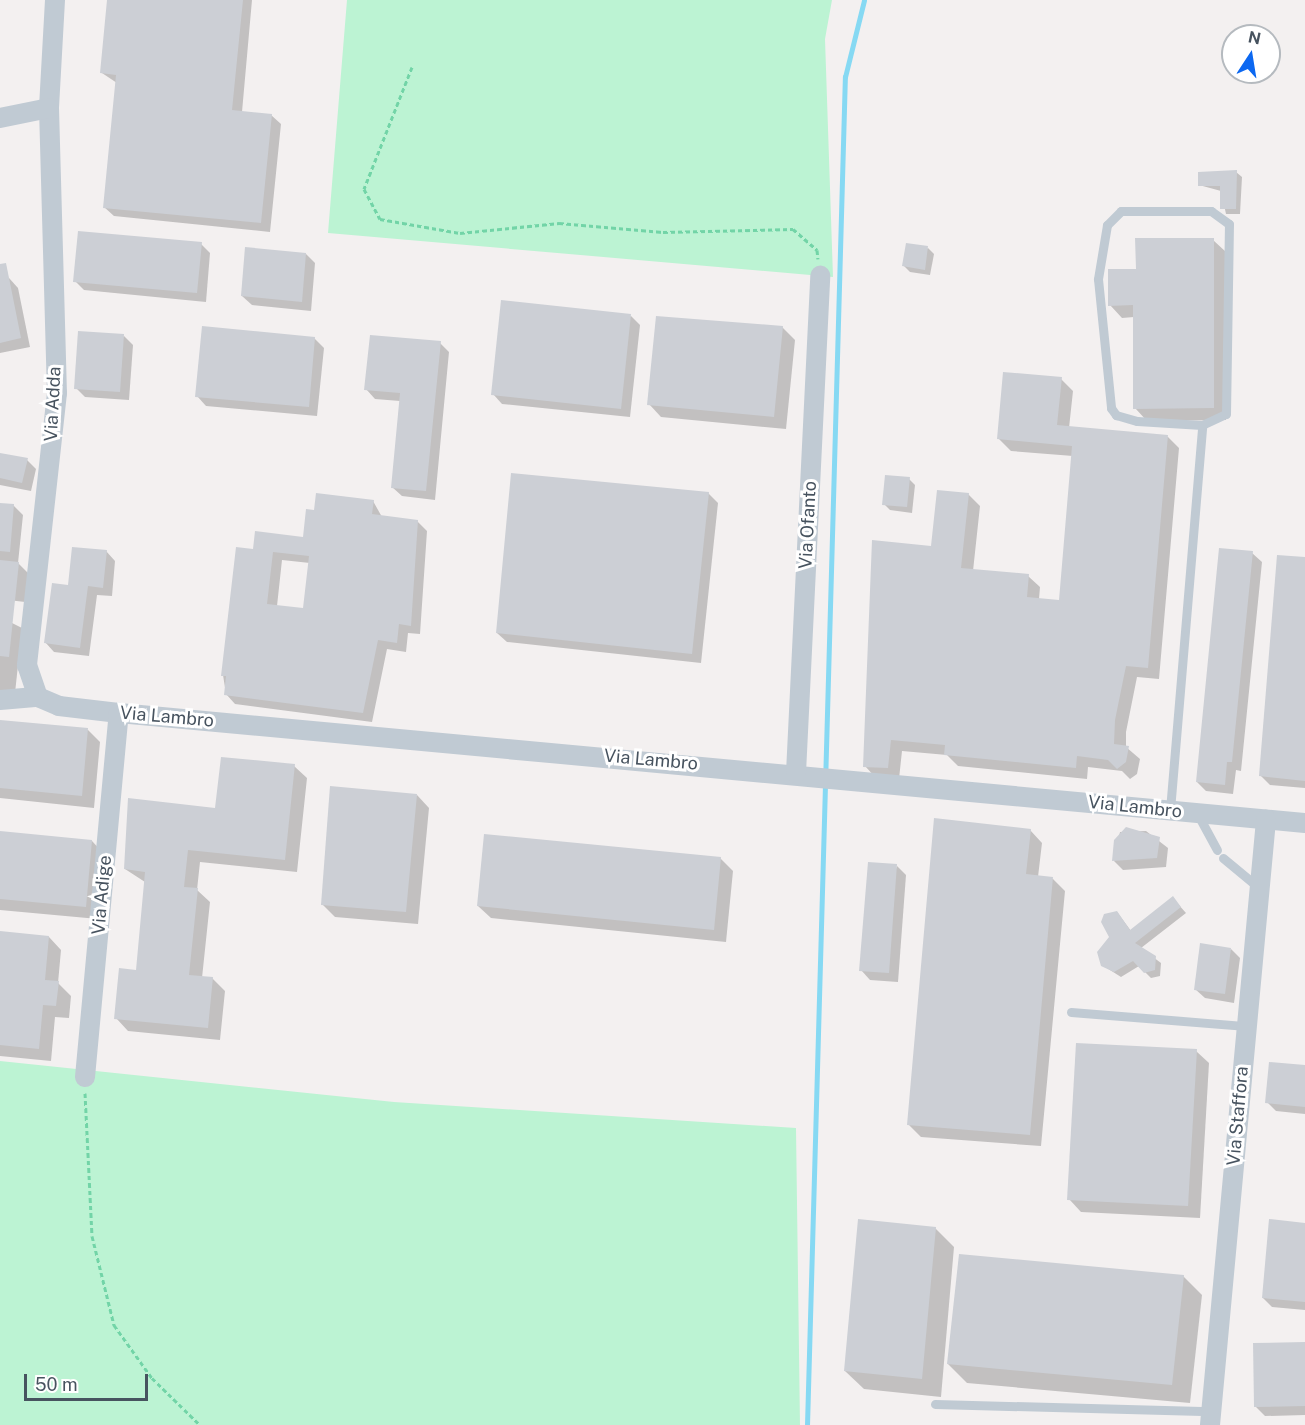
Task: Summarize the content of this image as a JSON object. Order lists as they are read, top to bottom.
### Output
{
  "streets": {
    "street": [
      "Via Adda",
      "Via Ofanto",
      "Via Lambro",
      "Via Adige",
      "Via Staffora"
    ]
  },
  "crossings": [
    ["Via Adda", "Via Lambro"],
    ["Via Ofanto", "Via Lambro"],
    ["Via Lambro", "Via Adige"],
    ["Via Lambro", "Via Staffora"]
  ],
  "scale_bar": "50 m",
  "north": "top"
}
